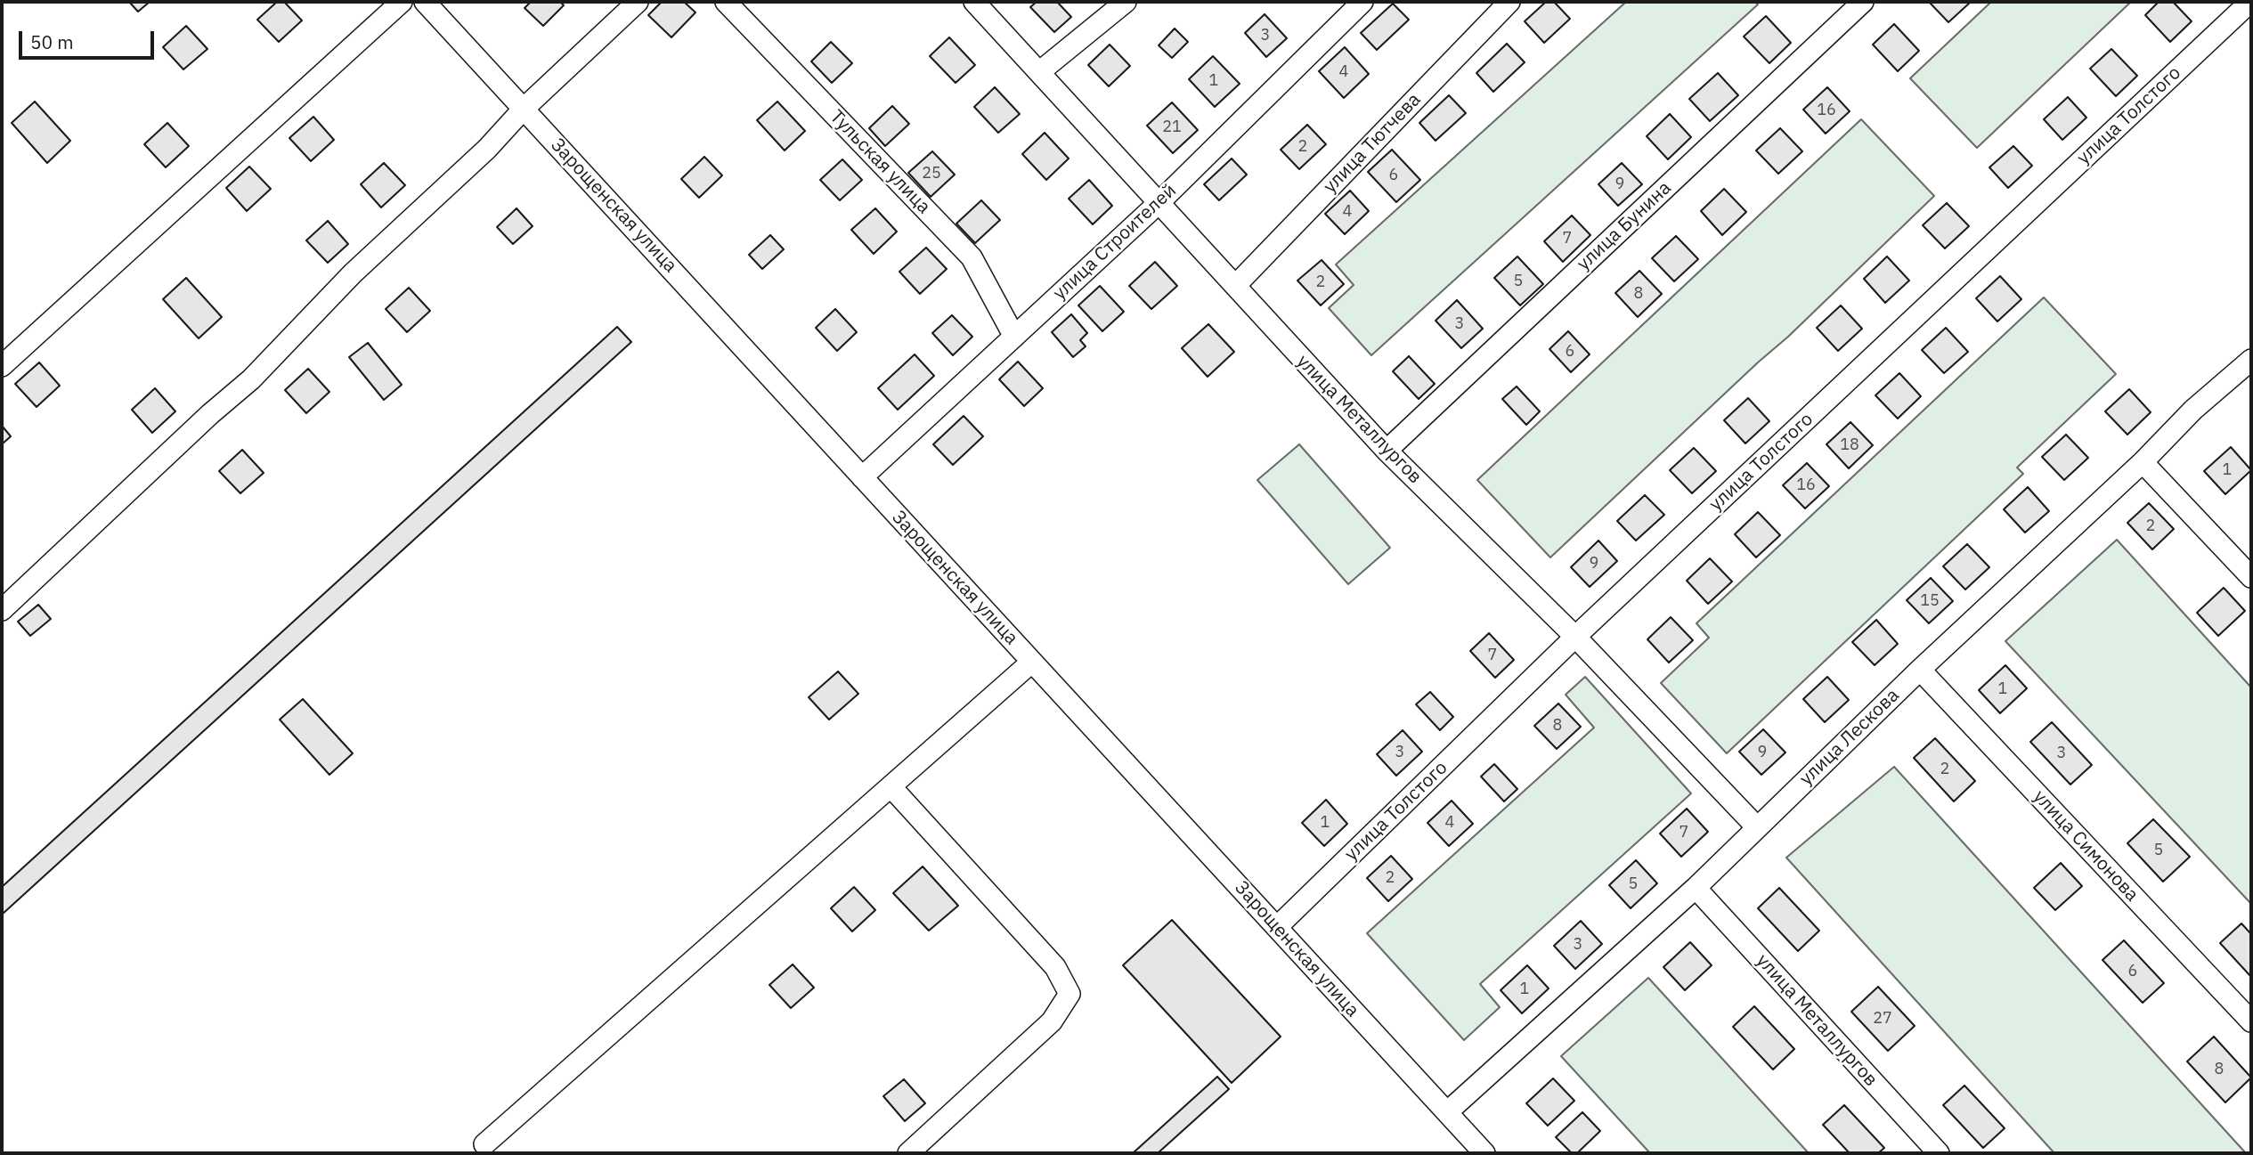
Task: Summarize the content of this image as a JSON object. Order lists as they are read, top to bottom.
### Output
{
  "streets": {
    "street": [
      "улица Толстого",
      "улица Тютчева",
      "Тульская улица",
      "Зарощенская улица",
      "улица Бунина",
      "улица Строителей",
      "улица Металлургов",
      "улица Лескова",
      "улица Симонова"
    ]
  },
  "crossings": [
    ["улица Толстого", "Зарощенская улица"],
    ["улица Толстого", "улица Металлургов"],
    ["улица Тютчева", "улица Металлургов"],
    ["Тульская улица", "улица Строителей"],
    ["Зарощенская улица", "улица Строителей"],
    ["Зарощенская улица", "улица Лескова"],
    ["улица Бунина", "улица Металлургов"],
    ["улица Строителей", "улица Металлургов"],
    ["улица Металлургов", "улица Лескова"],
    ["улица Лескова", "улица Симонова"]
  ],
  "house_numbers": [
    "3",
    "4",
    "1",
    "16",
    "21",
    "2",
    "25",
    "6",
    "9",
    "4",
    "7",
    "5",
    "2",
    "8",
    "3",
    "6",
    "18",
    "1",
    "16",
    "2",
    "9",
    "15",
    "7",
    "1",
    "8",
    "3",
    "9",
    "3",
    "2",
    "1",
    "4",
    "7",
    "5",
    "2",
    "5",
    "3",
    "6",
    "1",
    "27",
    "8"
  ],
  "scale_bar": "50 m"
}
